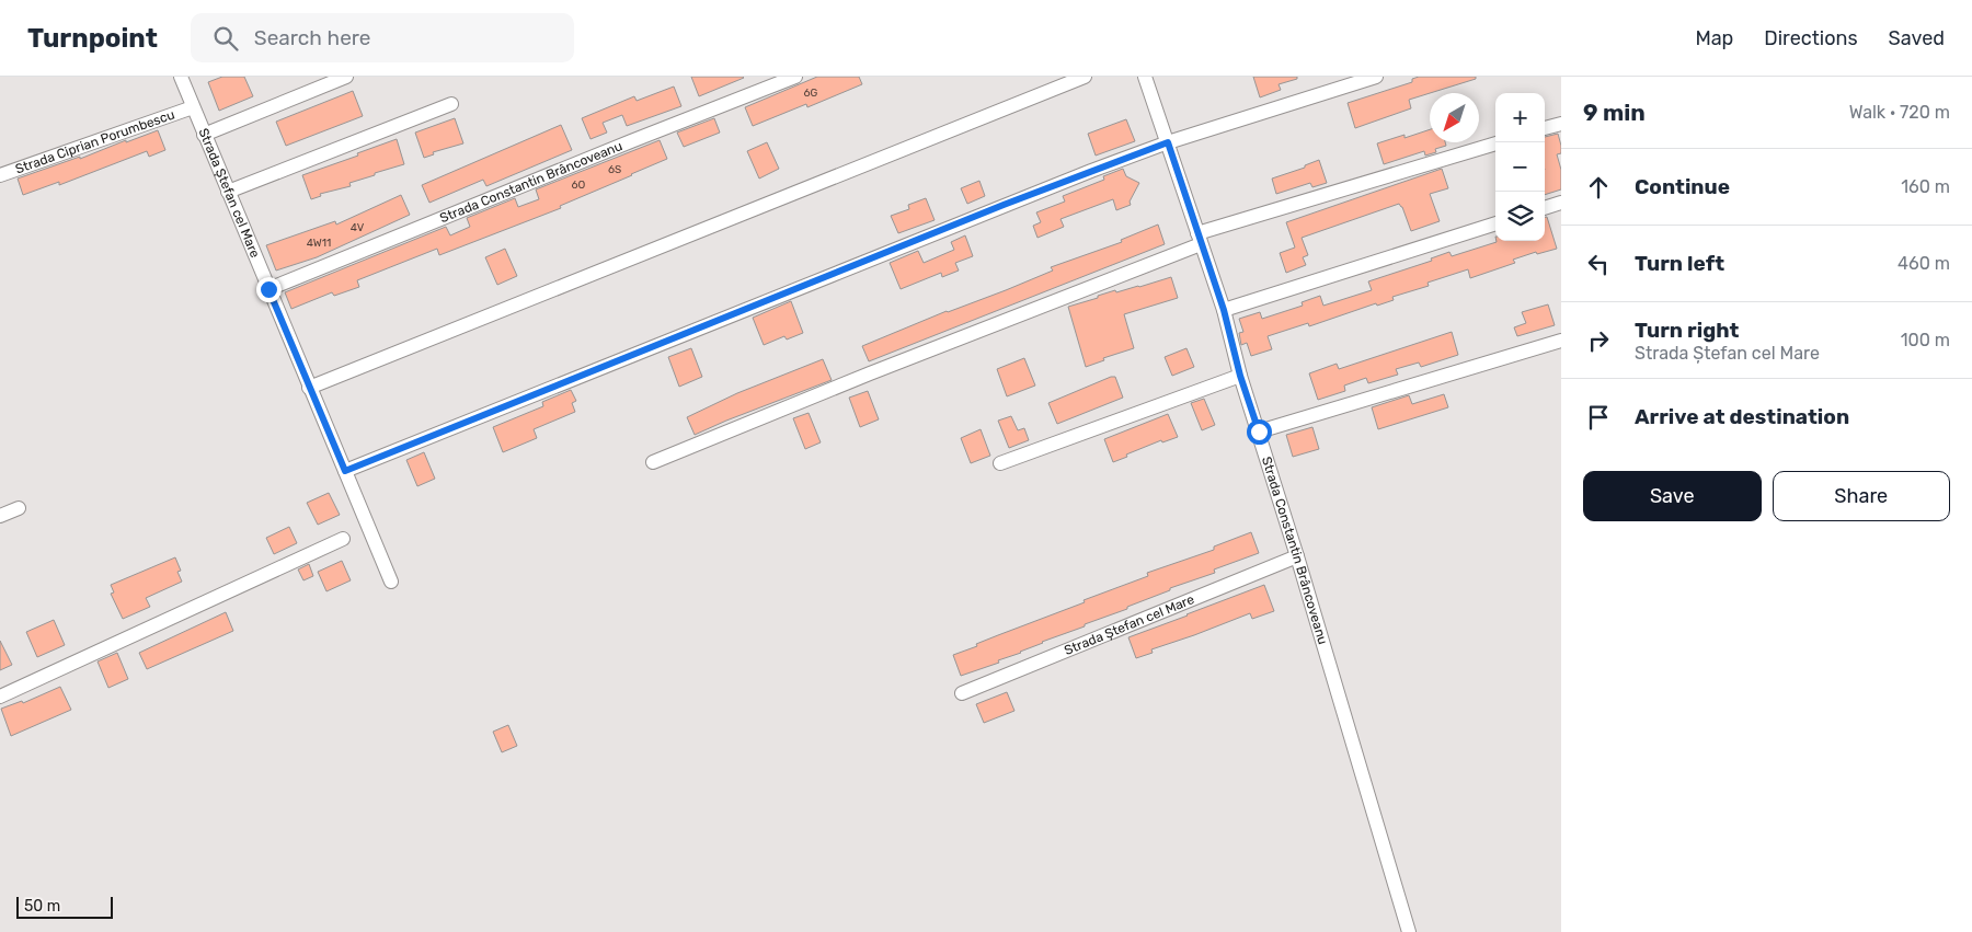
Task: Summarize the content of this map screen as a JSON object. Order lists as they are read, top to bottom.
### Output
{
  "streets": {
    "street": ["Strada Ciprian Porumbescu", "Strada Constantin Brâncoveanu", "Strada Ștefan cel Mare"]
  },
  "crossings": [
    ["Strada Ciprian Porumbescu", "Strada Ștefan cel Mare"],
    ["Strada Constantin Brâncoveanu", "Strada Ștefan cel Mare"]
  ],
  "house_numbers": [
    "6G",
    "6S",
    "6O",
    "4V",
    "4W11"
  ],
  "scale_bar": "50 m",
  "north": "bottom left",
  "page": {
    "header": "Turnpoint",
    "search": "Search here",
    "nav": ["Map", "Directions", "Saved"],
    "heading": ["9 min", "Walk · 720 m"],
    "map_buttons": ["+", "−"],
    "list": [
      ["Continue", "160 m"],
      ["Turn left", "460 m"],
      ["Turn right", "Strada Ștefan cel Mare", "100 m"],
      "Arrive at destination"
    ],
    "buttons": ["Save", "Share"],
    "scale": "50 m"
  }
}
